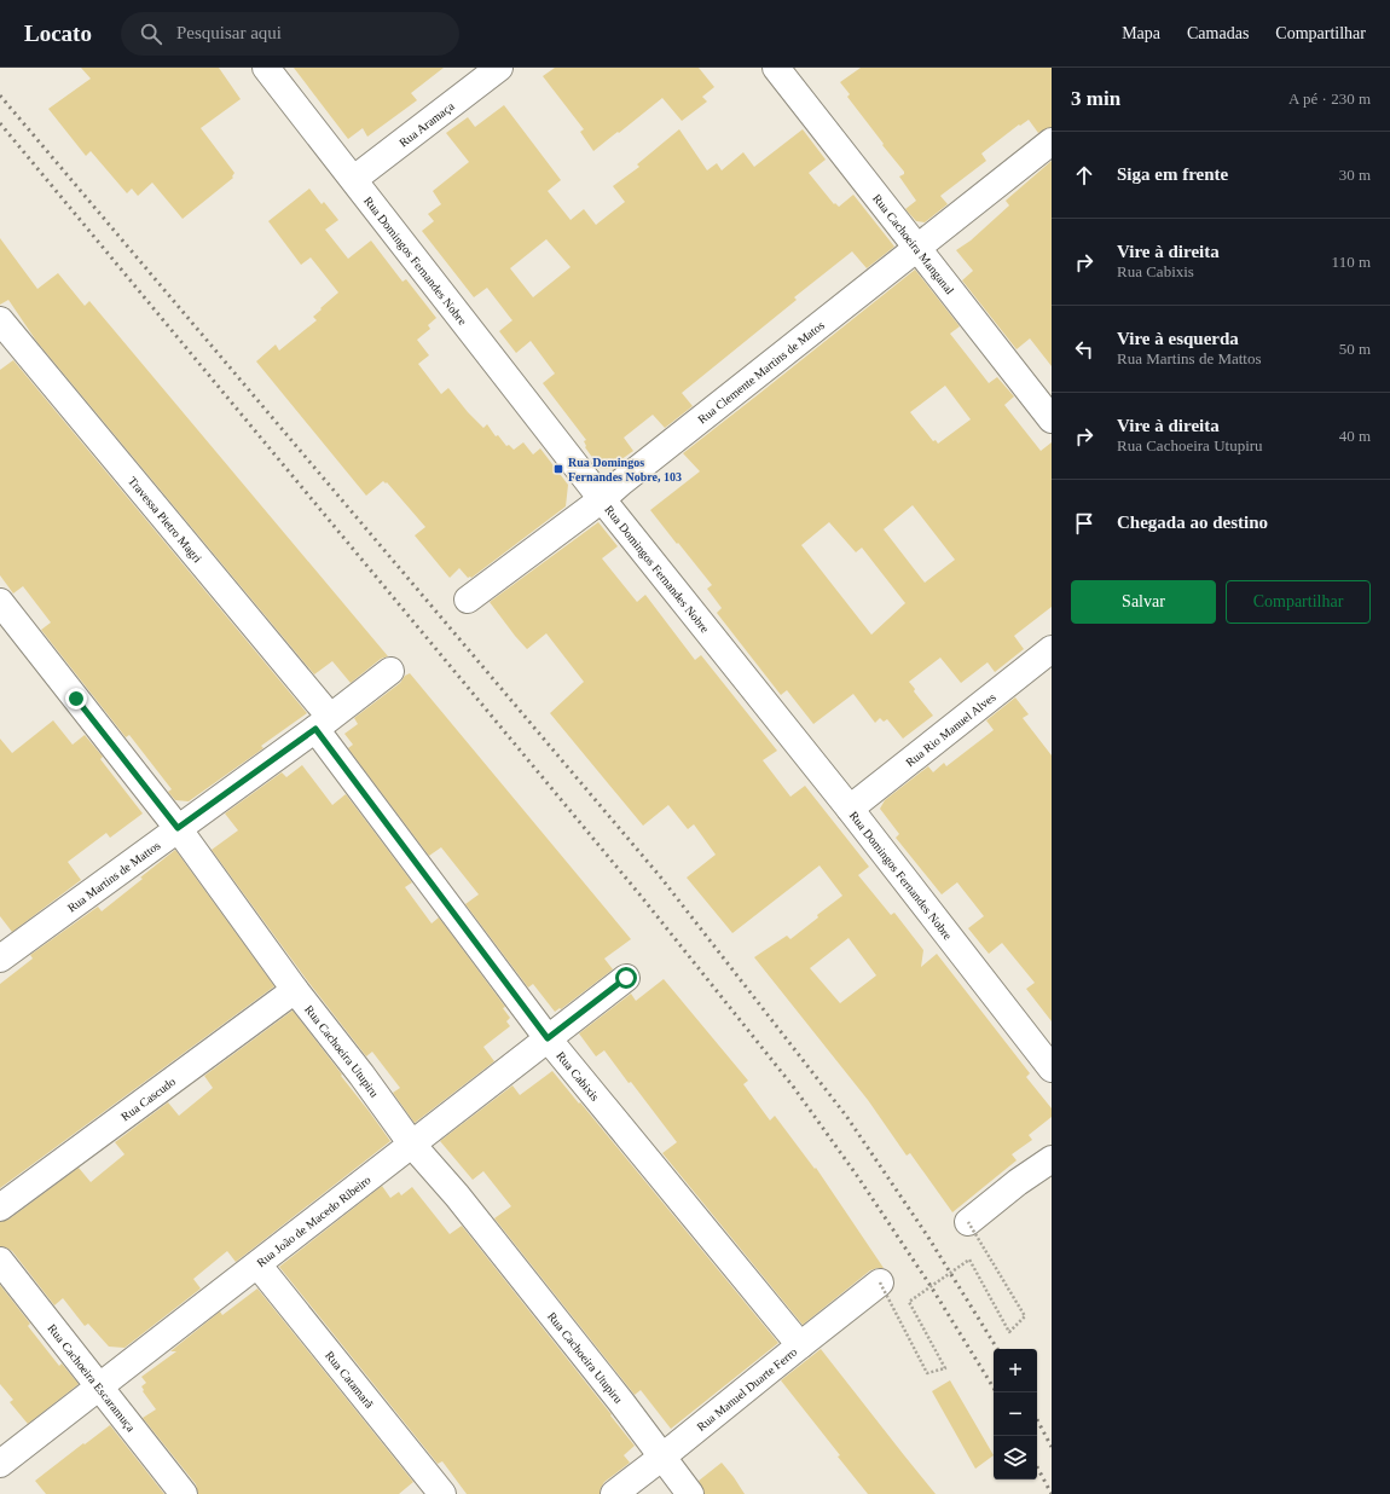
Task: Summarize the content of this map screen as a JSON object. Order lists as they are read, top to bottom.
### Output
{
  "streets": {
    "street": [
      "Rua Aramaça",
      "Rua Cachoeira Manganal",
      "Rua Domingos Fernandes Nobre",
      "Rua Clemente Martins de Matos",
      "Travessa Pietro Magri",
      "Rua Rio Manuel Alves",
      "Rua Martins de Mattos",
      "Rua Cachoeira Utupiru",
      "Rua Cabixis",
      "Rua Cascudo",
      "Rua João de Macedo Ribeiro",
      "Rua Cachoeira Escaramuça",
      "Rua Catamarã",
      "Rua Manuel Duarte Ferro"
    ]
  },
  "crossings": [
    ["Rua Aramaça", "Rua Domingos Fernandes Nobre"],
    ["Rua Cachoeira Manganal", "Rua Clemente Martins de Matos"],
    ["Rua Domingos Fernandes Nobre", "Rua Clemente Martins de Matos"],
    ["Rua Domingos Fernandes Nobre", "Rua Rio Manuel Alves"],
    ["Travessa Pietro Magri", "Rua Martins de Mattos"],
    ["Travessa Pietro Magri", "Rua Cabixis"],
    ["Rua Martins de Mattos", "Rua Cachoeira Utupiru"],
    ["Rua Martins de Mattos", "Rua Cabixis"],
    ["Rua Cachoeira Utupiru", "Rua Cascudo"],
    ["Rua Cachoeira Utupiru", "Rua João de Macedo Ribeiro"],
    ["Rua Cachoeira Utupiru", "Rua Manuel Duarte Ferro"],
    ["Rua Cabixis", "Rua João de Macedo Ribeiro"],
    ["Rua Cabixis", "Rua Manuel Duarte Ferro"],
    ["Rua João de Macedo Ribeiro", "Rua Cachoeira Escaramuça"],
    ["Rua João de Macedo Ribeiro", "Rua Catamarã"]
  ],
  "places": {
    "transit": ["Rua Domingos Fernandes Nobre, 103"]
  },
  "page": {
    "header": "Locato",
    "search": "Pesquisar aqui",
    "nav": ["Mapa", "Camadas", "Compartilhar"],
    "heading": ["3 min", "A pé · 230 m"],
    "list": [
      ["Siga em frente", "30 m"],
      ["Vire à direita", "Rua Cabixis", "110 m"],
      ["Vire à esquerda", "Rua Martins de Mattos", "50 m"],
      ["Vire à direita", "Rua Cachoeira Utupiru", "40 m"],
      "Chegada ao destino"
    ],
    "buttons": ["Salvar", "Compartilhar"],
    "map_buttons": ["+", "−"]
  }
}
